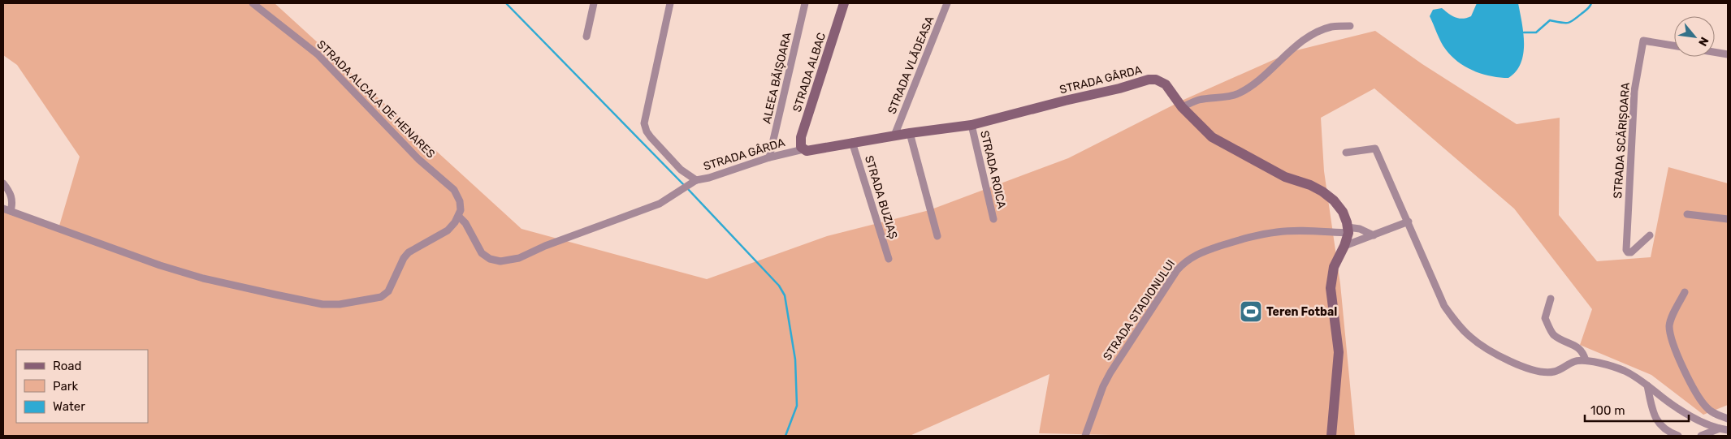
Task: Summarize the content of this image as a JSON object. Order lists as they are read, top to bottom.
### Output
{
  "streets": {
    "street": [
      "STRADA VLĂDEASA",
      "STRADA ALBAC",
      "ALEEA BĂIȘOARA",
      "STRADA GÂRDA",
      "STRADA ALCALA DE HENARES",
      "STRADA SCĂRIȘOARA",
      "STRADA ROICA",
      "STRADA BUZIAȘ",
      "STRADA STADIONULUI"
    ]
  },
  "crossings": [
    ["STRADA VLĂDEASA", "STRADA GÂRDA"],
    ["STRADA ALBAC", "STRADA GÂRDA"],
    ["ALEEA BĂIȘOARA", "STRADA GÂRDA"],
    ["STRADA GÂRDA", "STRADA ALCALA DE HENARES"],
    ["STRADA GÂRDA", "STRADA ROICA"],
    ["STRADA GÂRDA", "STRADA BUZIAȘ"],
    ["STRADA GÂRDA", "STRADA STADIONULUI"]
  ],
  "places": {
    "sports": ["Teren Fotbal"]
  },
  "legend": ["Road", "Park", "Water"],
  "scale_bar": "100 m",
  "north": "bottom right"
}
